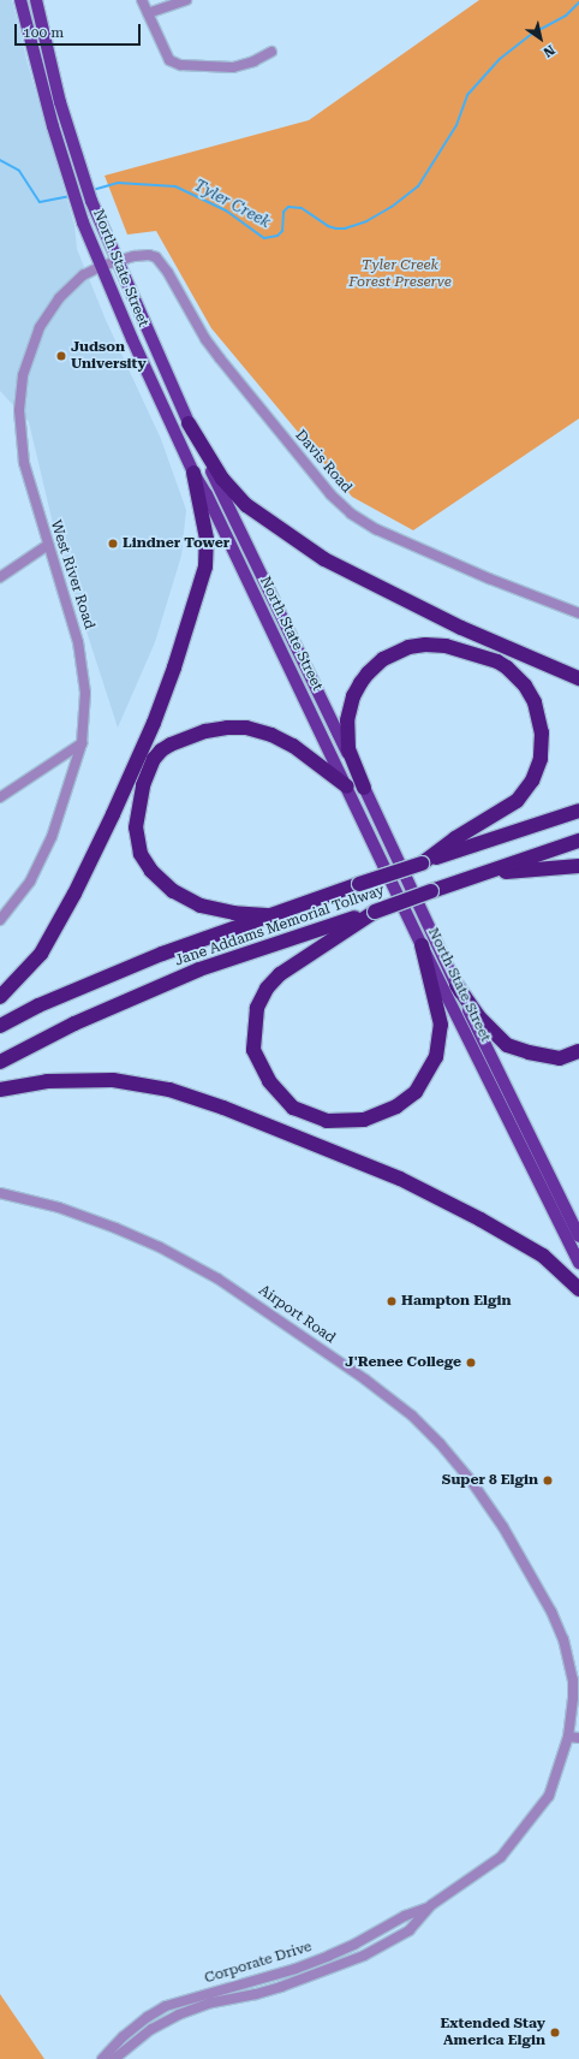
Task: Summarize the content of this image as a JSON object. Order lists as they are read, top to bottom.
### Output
{
  "streets": {
    "highway": ["Jane Addams Memorial Tollway"],
    "main road": ["North State Street"],
    "street": [
      "Davis Road",
      "West River Road",
      "Airport Road",
      "Corporate Drive"
    ]
  },
  "crossings": [
    ["North State Street", "Davis Road"],
    ["North State Street", "West River Road"],
    ["Davis Road", "West River Road"],
    ["Airport Road", "Corporate Drive"]
  ],
  "water": ["Tyler Creek"],
  "parks": ["Tyler Creek Forest Preserve"],
  "places": [
    "Judson University",
    "Lindner Tower",
    "Hampton Elgin",
    "J'Renee College",
    "Super 8 Elgin",
    "Extended Stay America Elgin"
  ],
  "scale_bar": "100 m",
  "north": "bottom right"
}
